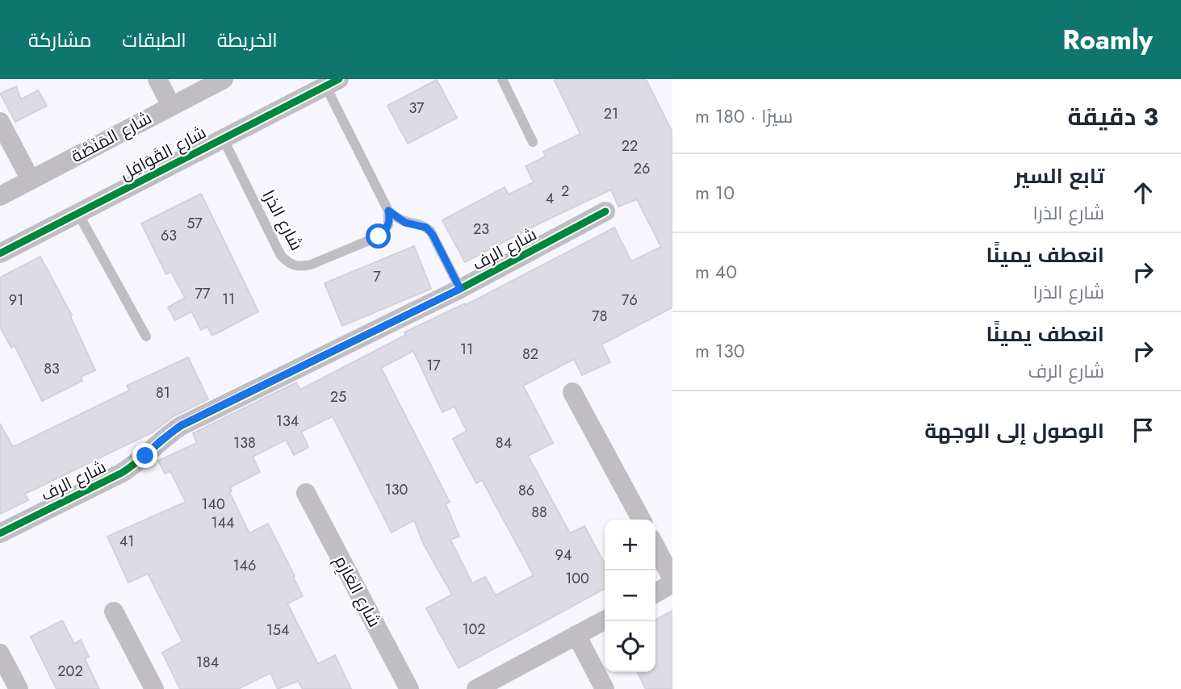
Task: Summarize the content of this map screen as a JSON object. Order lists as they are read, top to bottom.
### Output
{
  "streets": {
    "street": [
      "شارع المَنَصَّة",
      "شارع القَوَافِل",
      "شارع الرف",
      "شارع العَازِم"
    ],
    "lane": ["شارع الذرا"]
  },
  "crossings": [
    ["شارع القَوَافِل", "شارع الذرا"]
  ],
  "house_numbers": [
    "37",
    "21",
    "22",
    "26",
    "2",
    "4",
    "57",
    "23",
    "63",
    "7",
    "77",
    "11",
    "91",
    "76",
    "78",
    "11",
    "82",
    "17",
    "83",
    "81",
    "25",
    "134",
    "138",
    "84",
    "130",
    "86",
    "140",
    "88",
    "144",
    "41",
    "94",
    "146",
    "100",
    "102",
    "154",
    "184",
    "202"
  ],
  "page": {
    "header": "Roamly",
    "nav": ["الخريطة", "الطبقات", "مشاركة"],
    "heading": ["3 دقيقة", "سيرًا · 180 m"],
    "list": [
      ["تابع السير", "شارع الذرا", "10 m"],
      ["انعطف يمينًا", "شارع الذرا", "40 m"],
      ["انعطف يمينًا", "شارع الرف", "130 m"],
      "الوصول إلى الوجهة"
    ],
    "map_buttons": ["+", "−"]
  }
}
